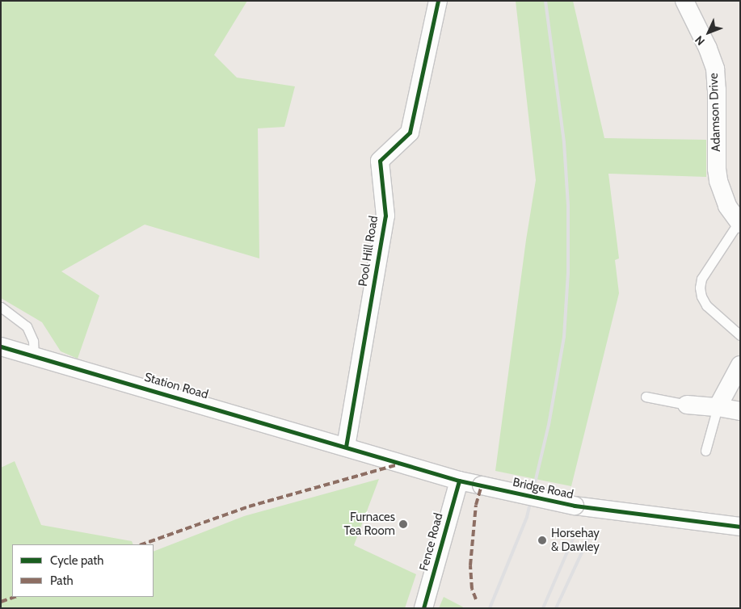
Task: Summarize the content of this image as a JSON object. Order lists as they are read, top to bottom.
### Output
{
  "streets": {
    "street": [
      "Adamson Drive",
      "Pool Hill Road",
      "Station Road",
      "Bridge Road",
      "Fence Road"
    ]
  },
  "crossings": [
    ["Pool Hill Road", "Station Road"],
    ["Pool Hill Road", "Bridge Road"],
    ["Station Road", "Bridge Road"],
    ["Bridge Road", "Fence Road"]
  ],
  "places": ["Furnaces Tea Room", "Horsehay & Dawley"],
  "legend": ["Cycle path", "Path"],
  "north": "bottom left"
}
